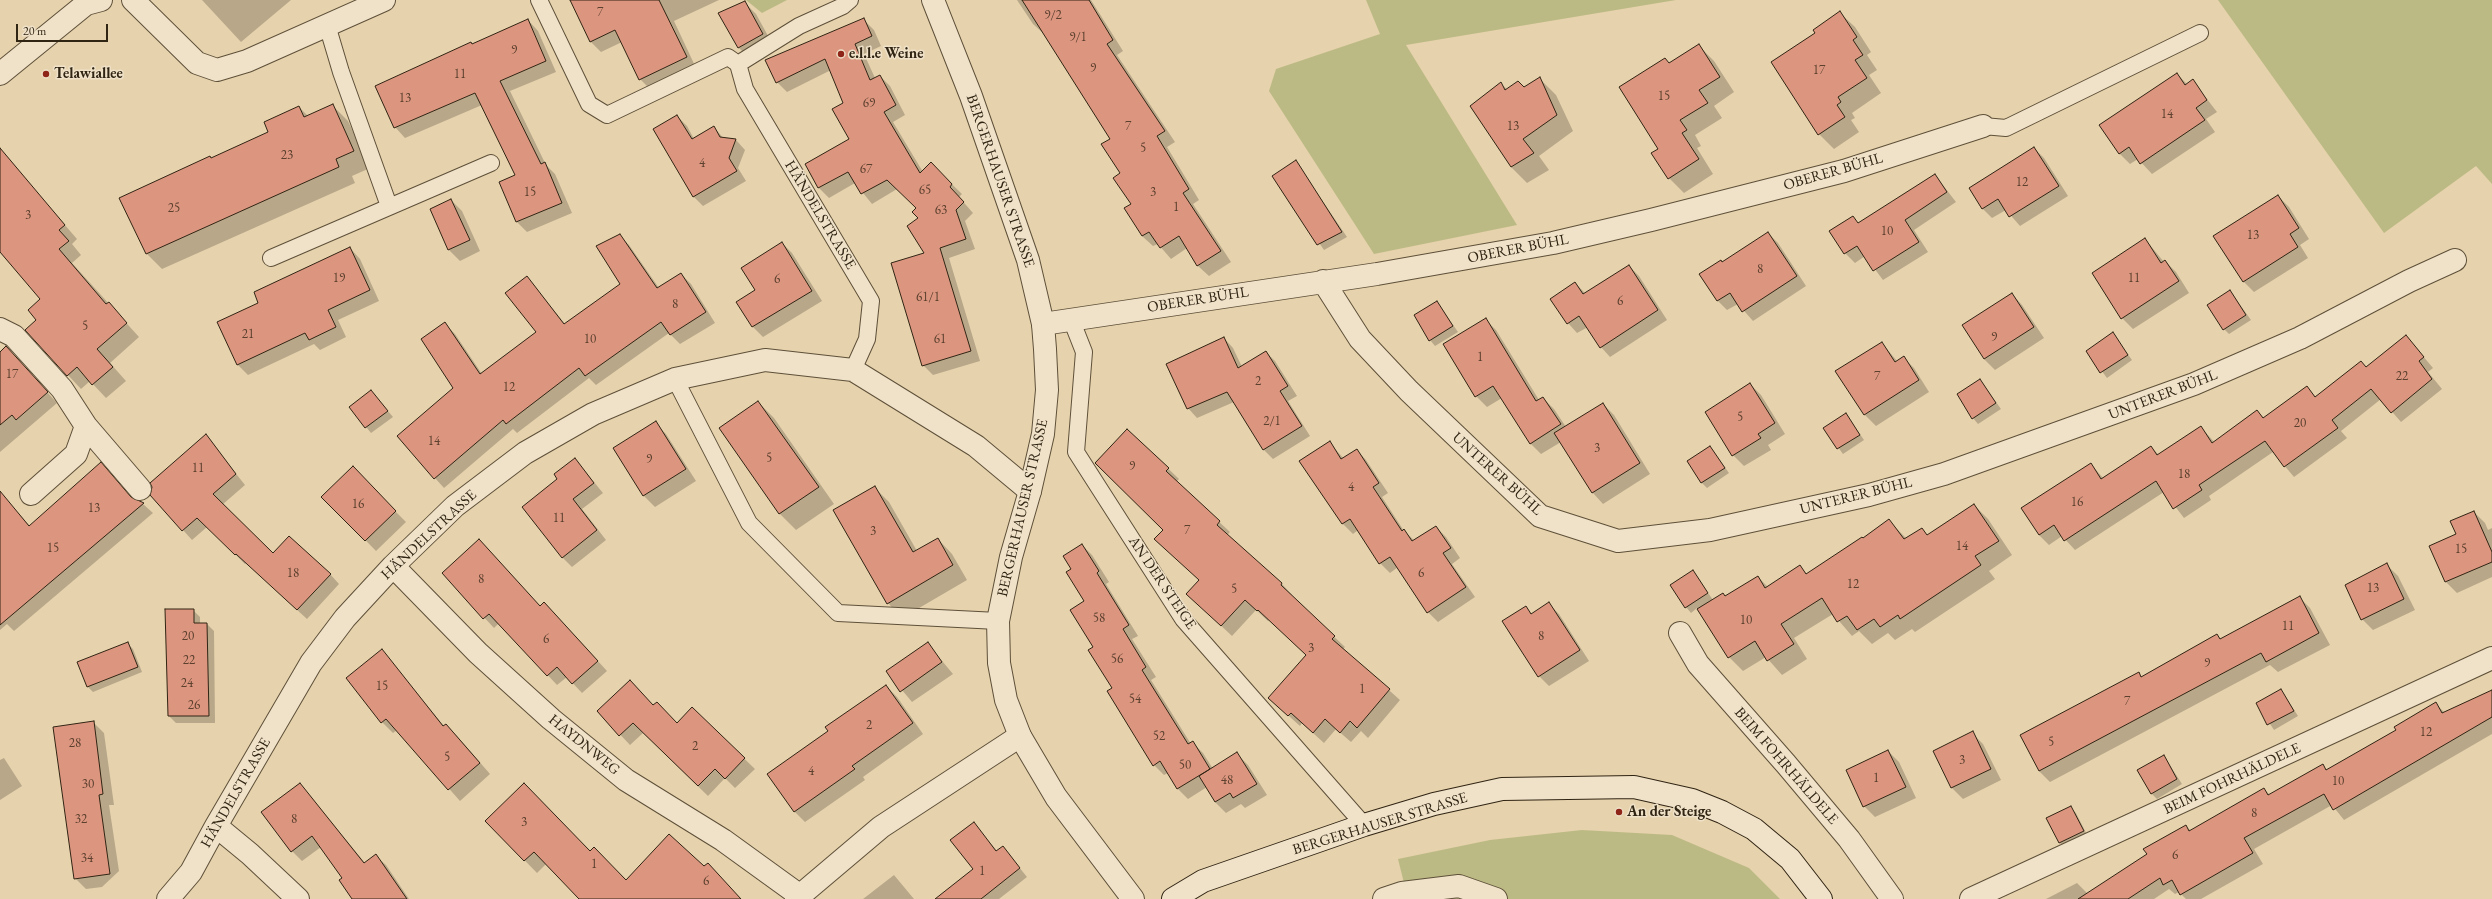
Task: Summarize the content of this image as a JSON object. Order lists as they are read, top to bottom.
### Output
{
  "streets": {
    "street": [
      "OBERER BÜHL",
      "BERGERHAUSER STRASSE",
      "HÄNDELSTRASSE",
      "UNTERER BÜHL",
      "HAYDNWEG",
      "BEIM FOHRHÄLDELE"
    ],
    "lane": ["AN DER STEIGE"]
  },
  "crossings": [
    ["OBERER BÜHL", "BERGERHAUSER STRASSE"],
    ["OBERER BÜHL", "UNTERER BÜHL"],
    ["OBERER BÜHL", "AN DER STEIGE"],
    ["BERGERHAUSER STRASSE", "HÄNDELSTRASSE"],
    ["BERGERHAUSER STRASSE", "AN DER STEIGE"],
    ["HÄNDELSTRASSE", "HAYDNWEG"]
  ],
  "places": ["e.l.l.e Weine", "Telawiallee", "An der Steige"],
  "house_numbers": [
    "7",
    "9/2",
    "9/1",
    "9",
    "9",
    "17",
    "11",
    "15",
    "13",
    "69",
    "14",
    "7",
    "13",
    "5",
    "23",
    "4",
    "67",
    "12",
    "65",
    "15",
    "3",
    "1",
    "25",
    "63",
    "3",
    "10",
    "13",
    "8",
    "19",
    "11",
    "6",
    "61/1",
    "6",
    "8",
    "5",
    "21",
    "9",
    "10",
    "61",
    "1",
    "17",
    "7",
    "22",
    "2",
    "12",
    "5",
    "2/1",
    "20",
    "14",
    "3",
    "5",
    "9",
    "9",
    "11",
    "18",
    "4",
    "16",
    "16",
    "13",
    "11",
    "7",
    "3",
    "14",
    "15",
    "15",
    "18",
    "6",
    "8",
    "12",
    "13",
    "5",
    "58",
    "10",
    "11",
    "20",
    "8",
    "6",
    "3",
    "56",
    "22",
    "9",
    "24",
    "15",
    "1",
    "54",
    "7",
    "26",
    "2",
    "12",
    "52",
    "5",
    "28",
    "2",
    "5",
    "3",
    "50",
    "4",
    "1",
    "48",
    "10",
    "30",
    "8",
    "32",
    "8",
    "3",
    "6",
    "34",
    "1",
    "1",
    "6"
  ],
  "scale_bar": "20 m"
}
